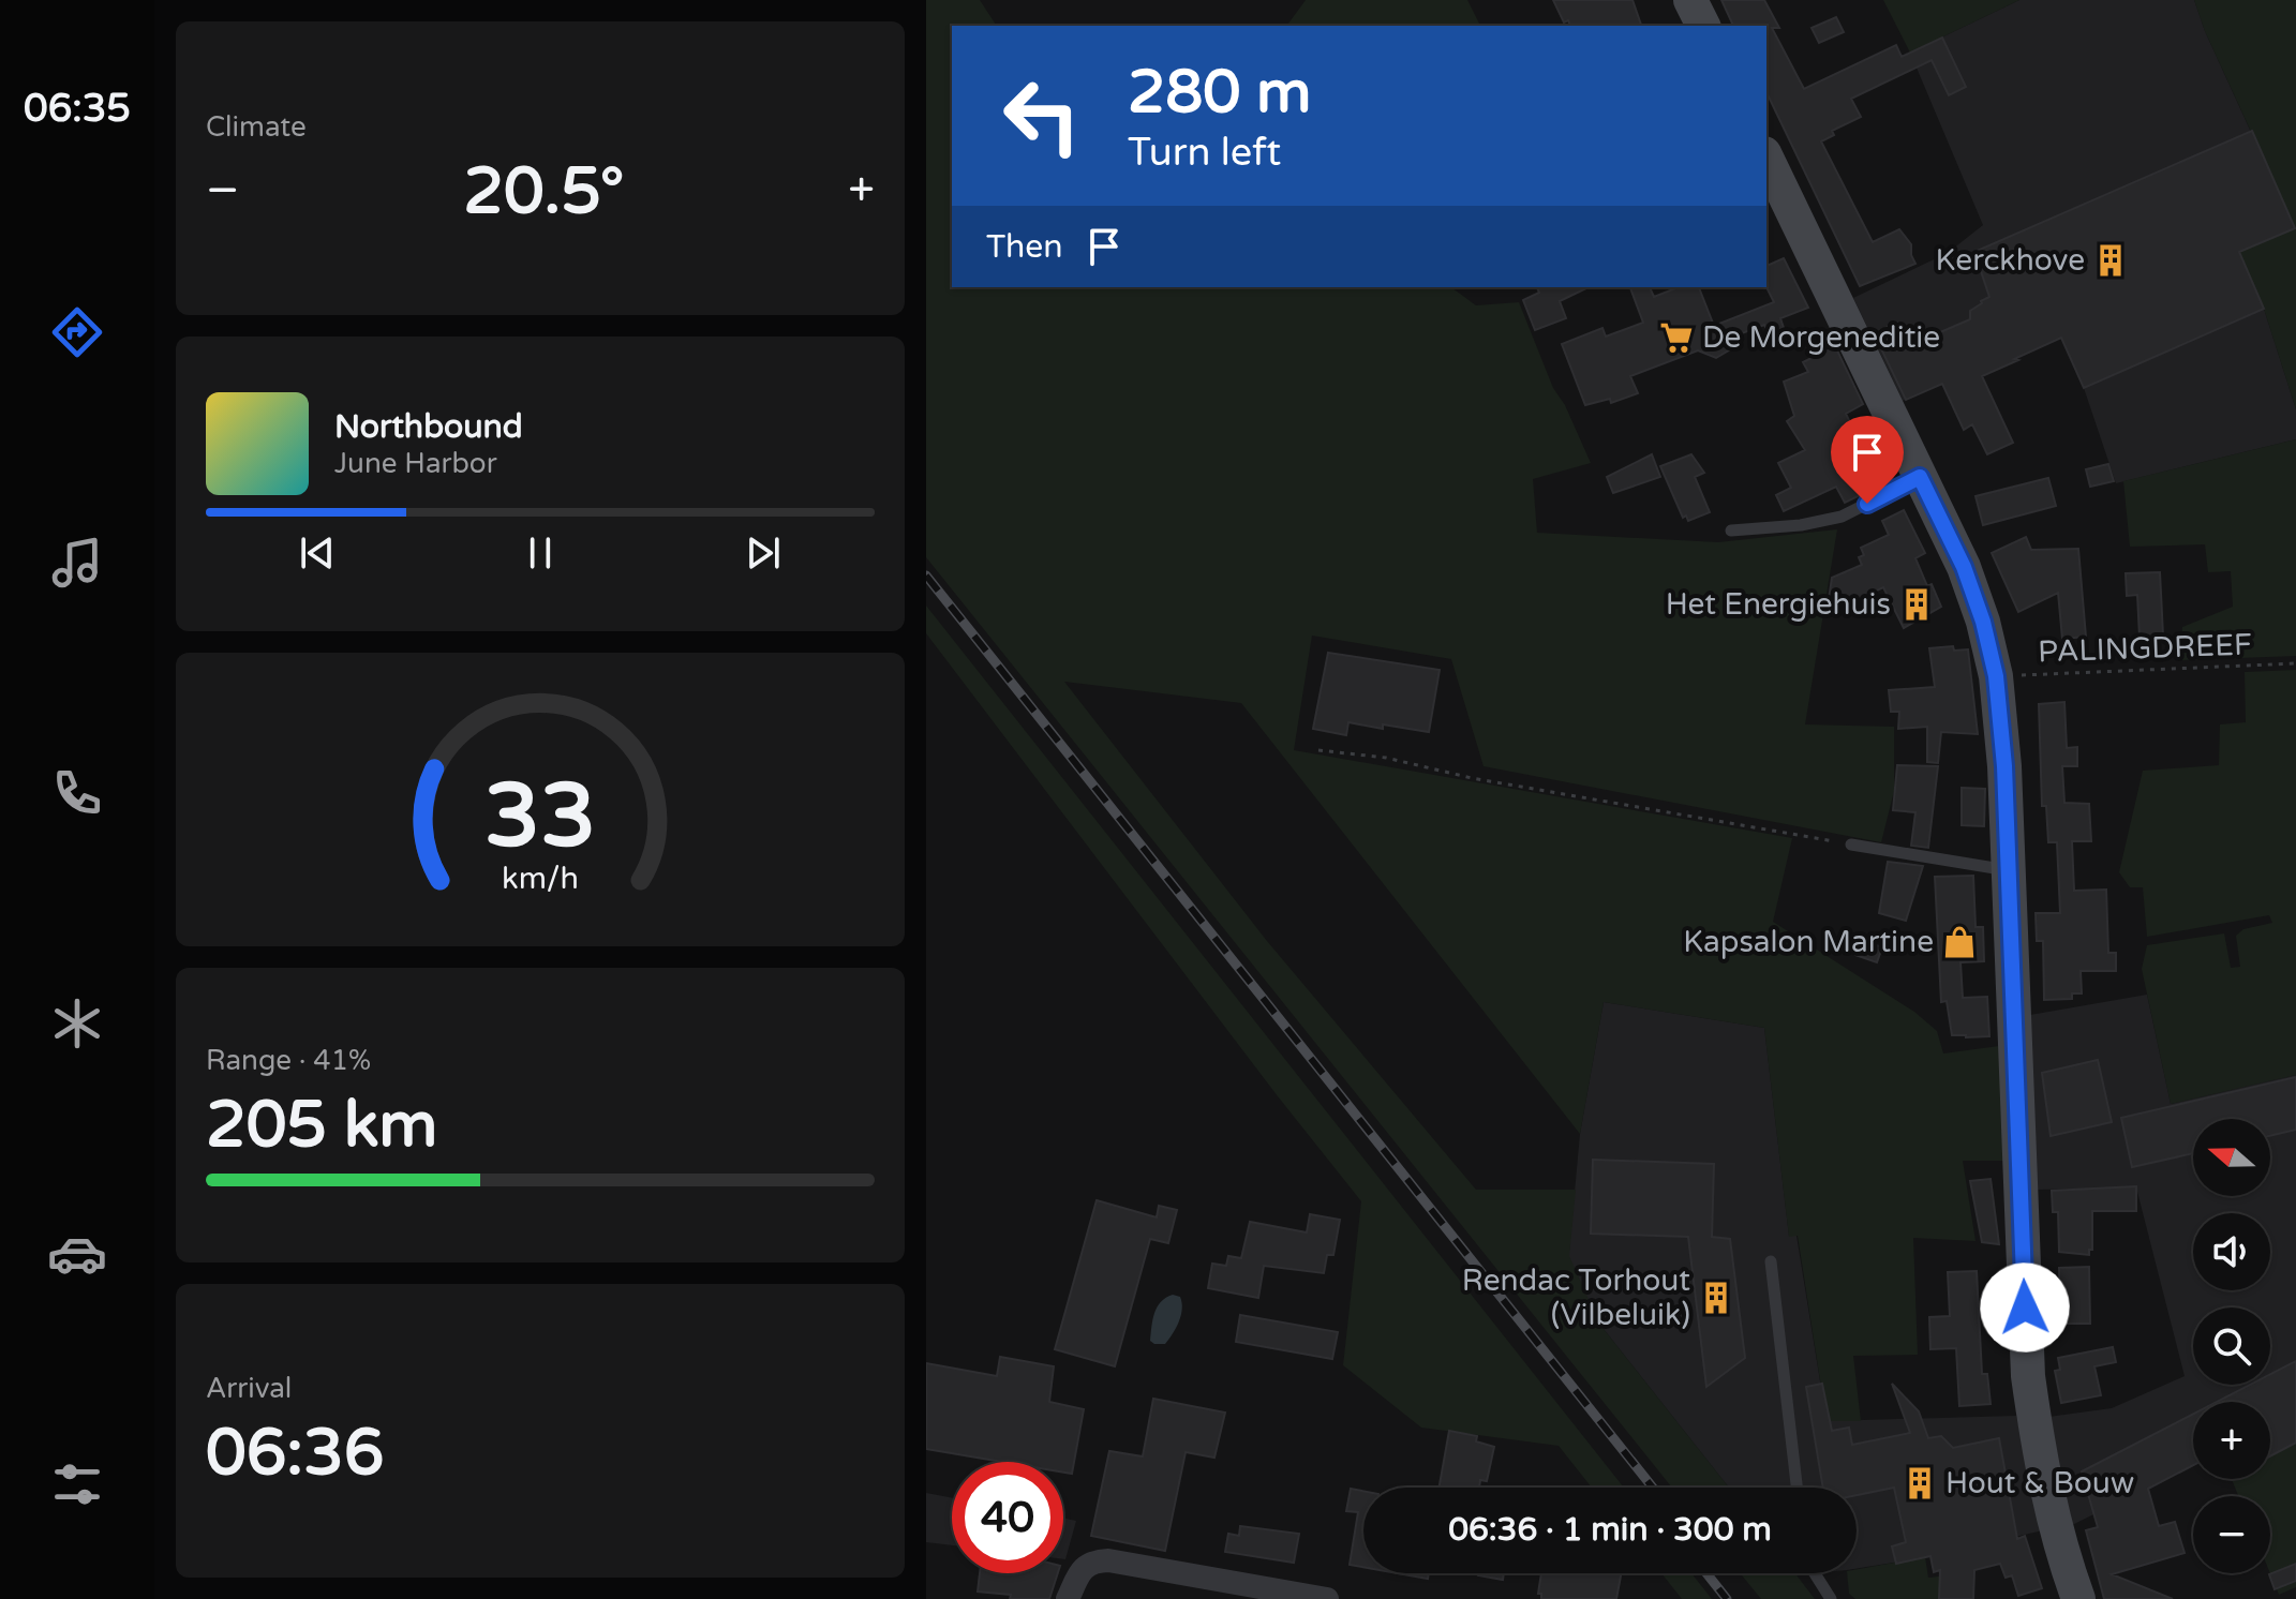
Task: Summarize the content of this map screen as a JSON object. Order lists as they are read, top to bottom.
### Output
{
  "streets": {
    "path": ["PALINGDREEF"]
  },
  "places": {
    "building": [
      "Kerckhove",
      "Het Energiehuis",
      "Rendac Torhout (Vilbeluik)",
      "Hout & Bouw"
    ],
    "supermarket": ["De Morgeneditie"],
    "shop": ["Kapsalon Martine"]
  },
  "north": "left",
  "page": {
    "tabs": "06:35",
    "tile": [
      "Climate",
      ["Range · 41%", "205 km"],
      ["Arrival", "06:36"]
    ],
    "turn": ["280 m", "Turn left"],
    "heat": ["−", "20.5°", "+"],
    "then": "Then",
    "song": ["Northbound", "June Harbor"],
    "map_buttons": ["+", "−"],
    "limit": "40",
    "trip": "06:36 · 1 min · 300 m",
    "gauge": ["33", "km/h"]
  }
}
